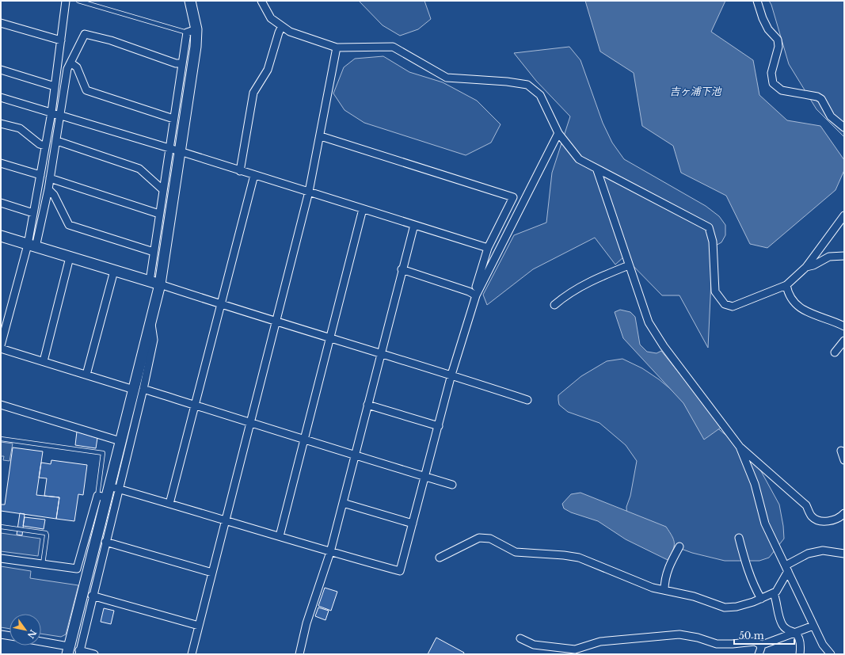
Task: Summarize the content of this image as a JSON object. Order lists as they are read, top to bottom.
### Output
{
  "water": ["吉ヶ浦下池"],
  "scale_bar": "50 m",
  "north": "bottom right"
}
